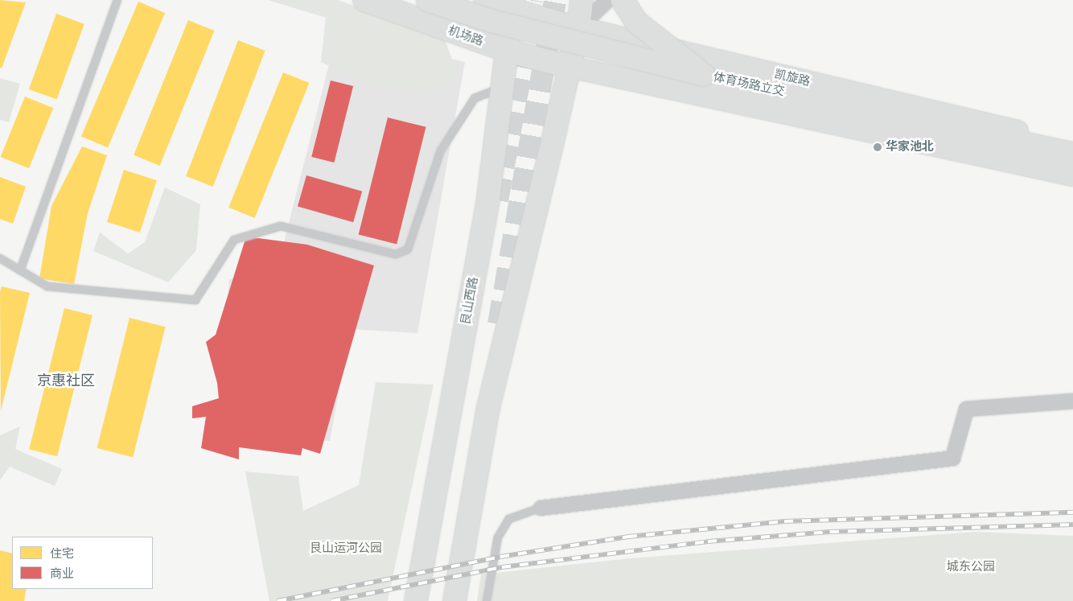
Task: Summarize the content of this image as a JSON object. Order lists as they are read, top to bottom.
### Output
{
  "streets": {
    "main road": [
      "机场路",
      "凯旋路",
      "体育场路立交",
      "艮山西路"
    ]
  },
  "crossings": [
    ["机场路", "艮山西路"],
    ["凯旋路", "艮山西路"]
  ],
  "districts": ["京惠社区"],
  "parks": ["艮山运河公园", "城东公园"],
  "places": ["华家池北"],
  "legend": ["住宅", "商业"]
}
